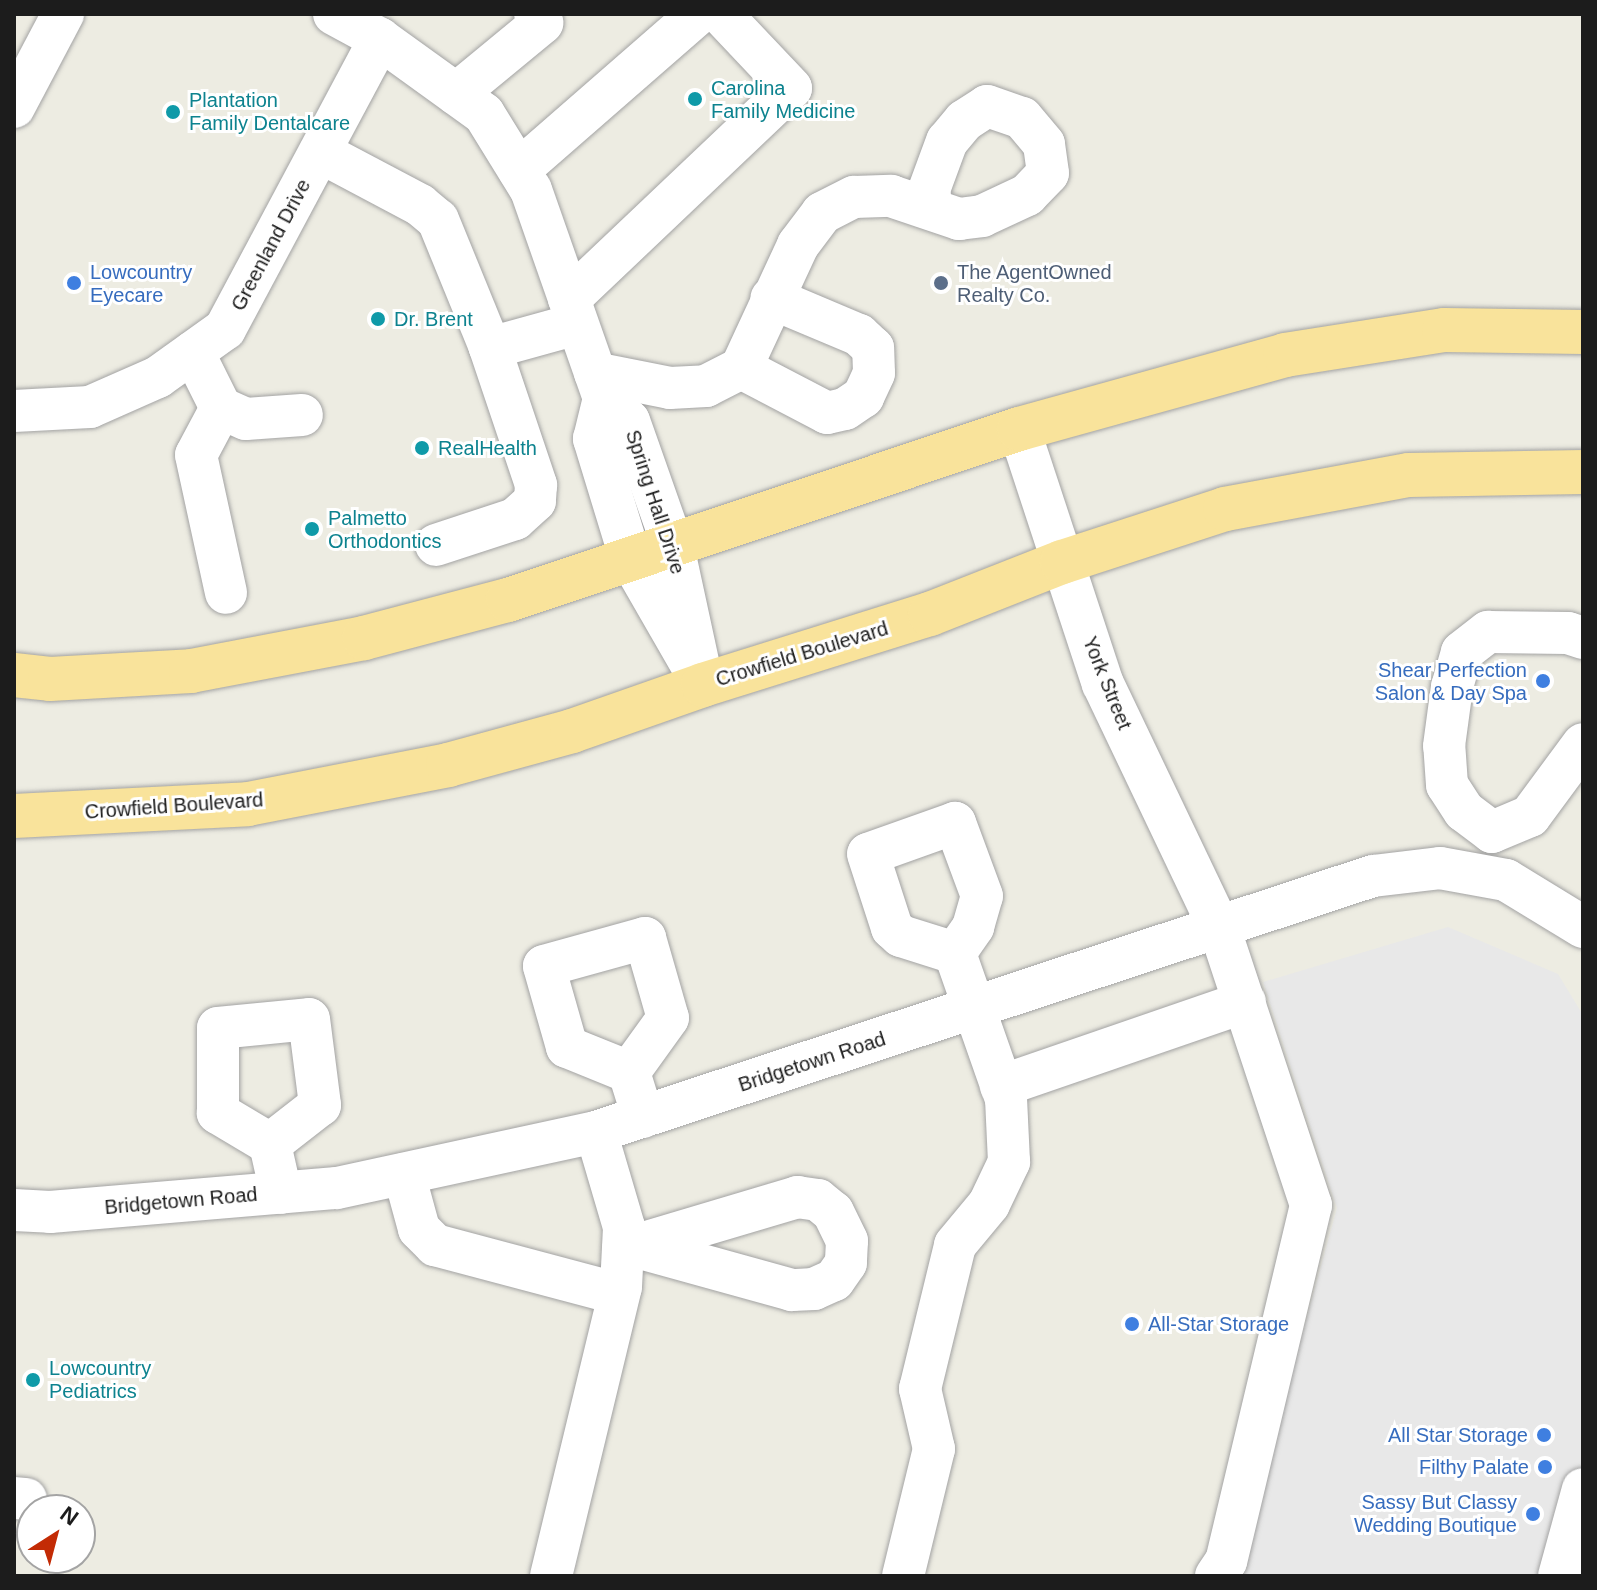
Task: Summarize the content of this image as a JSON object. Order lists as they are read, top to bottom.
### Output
{
  "streets": {
    "main road": ["Crowfield Boulevard"],
    "street": [
      "Greenland Drive",
      "Spring Hall Drive",
      "York Street",
      "Bridgetown Road"
    ]
  },
  "crossings": [
    ["Greenland Drive", "Spring Hall Drive"],
    ["Spring Hall Drive", "Crowfield Boulevard"],
    ["Crowfield Boulevard", "York Street"],
    ["York Street", "Bridgetown Road"]
  ],
  "places": [
    "Carolina Family Medicine",
    "Plantation Family Dentalcare",
    "Lowcountry Eyecare",
    "The AgentOwned Realty Co.",
    "Dr. Brent",
    "RealHealth",
    "Palmetto Orthodontics",
    "Shear Perfection Salon & Day Spa",
    "All-Star Storage",
    "Lowcountry Pediatrics",
    "All Star Storage",
    "Filthy Palate",
    "Sassy But Classy Wedding Boutique"
  ],
  "north": "top right"
}
